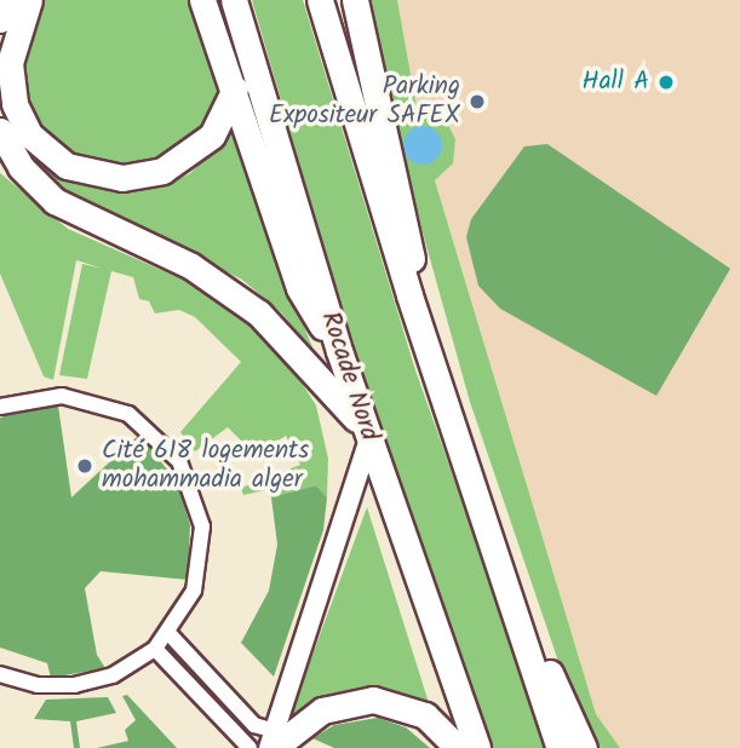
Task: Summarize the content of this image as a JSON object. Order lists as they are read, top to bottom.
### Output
{
  "streets": {
    "highway": ["Rocade Nord"]
  },
  "places": ["Hall A", "Parking Expositeur SAFEX", "Cité 618 logements mohammadia alger"]
}
